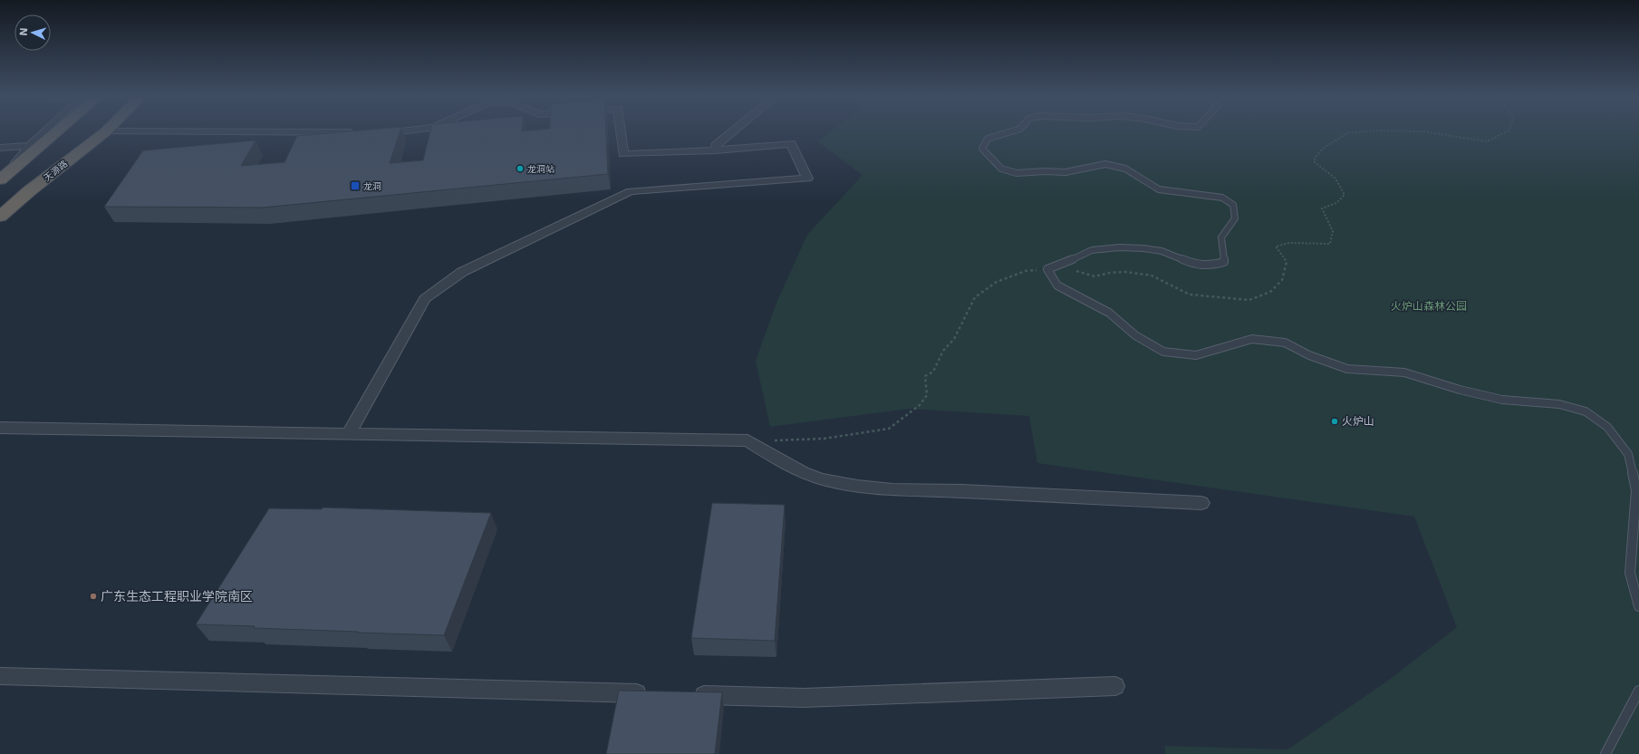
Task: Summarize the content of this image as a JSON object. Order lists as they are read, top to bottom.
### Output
{
  "streets": {
    "highway": ["天源路"]
  },
  "parks": ["火炉山森林公园"],
  "places": {
    "other": ["龙洞站", "火炉山", "广东生态工程职业学院南区"],
    "transit": ["龙洞"]
  },
  "north": "left"
}
